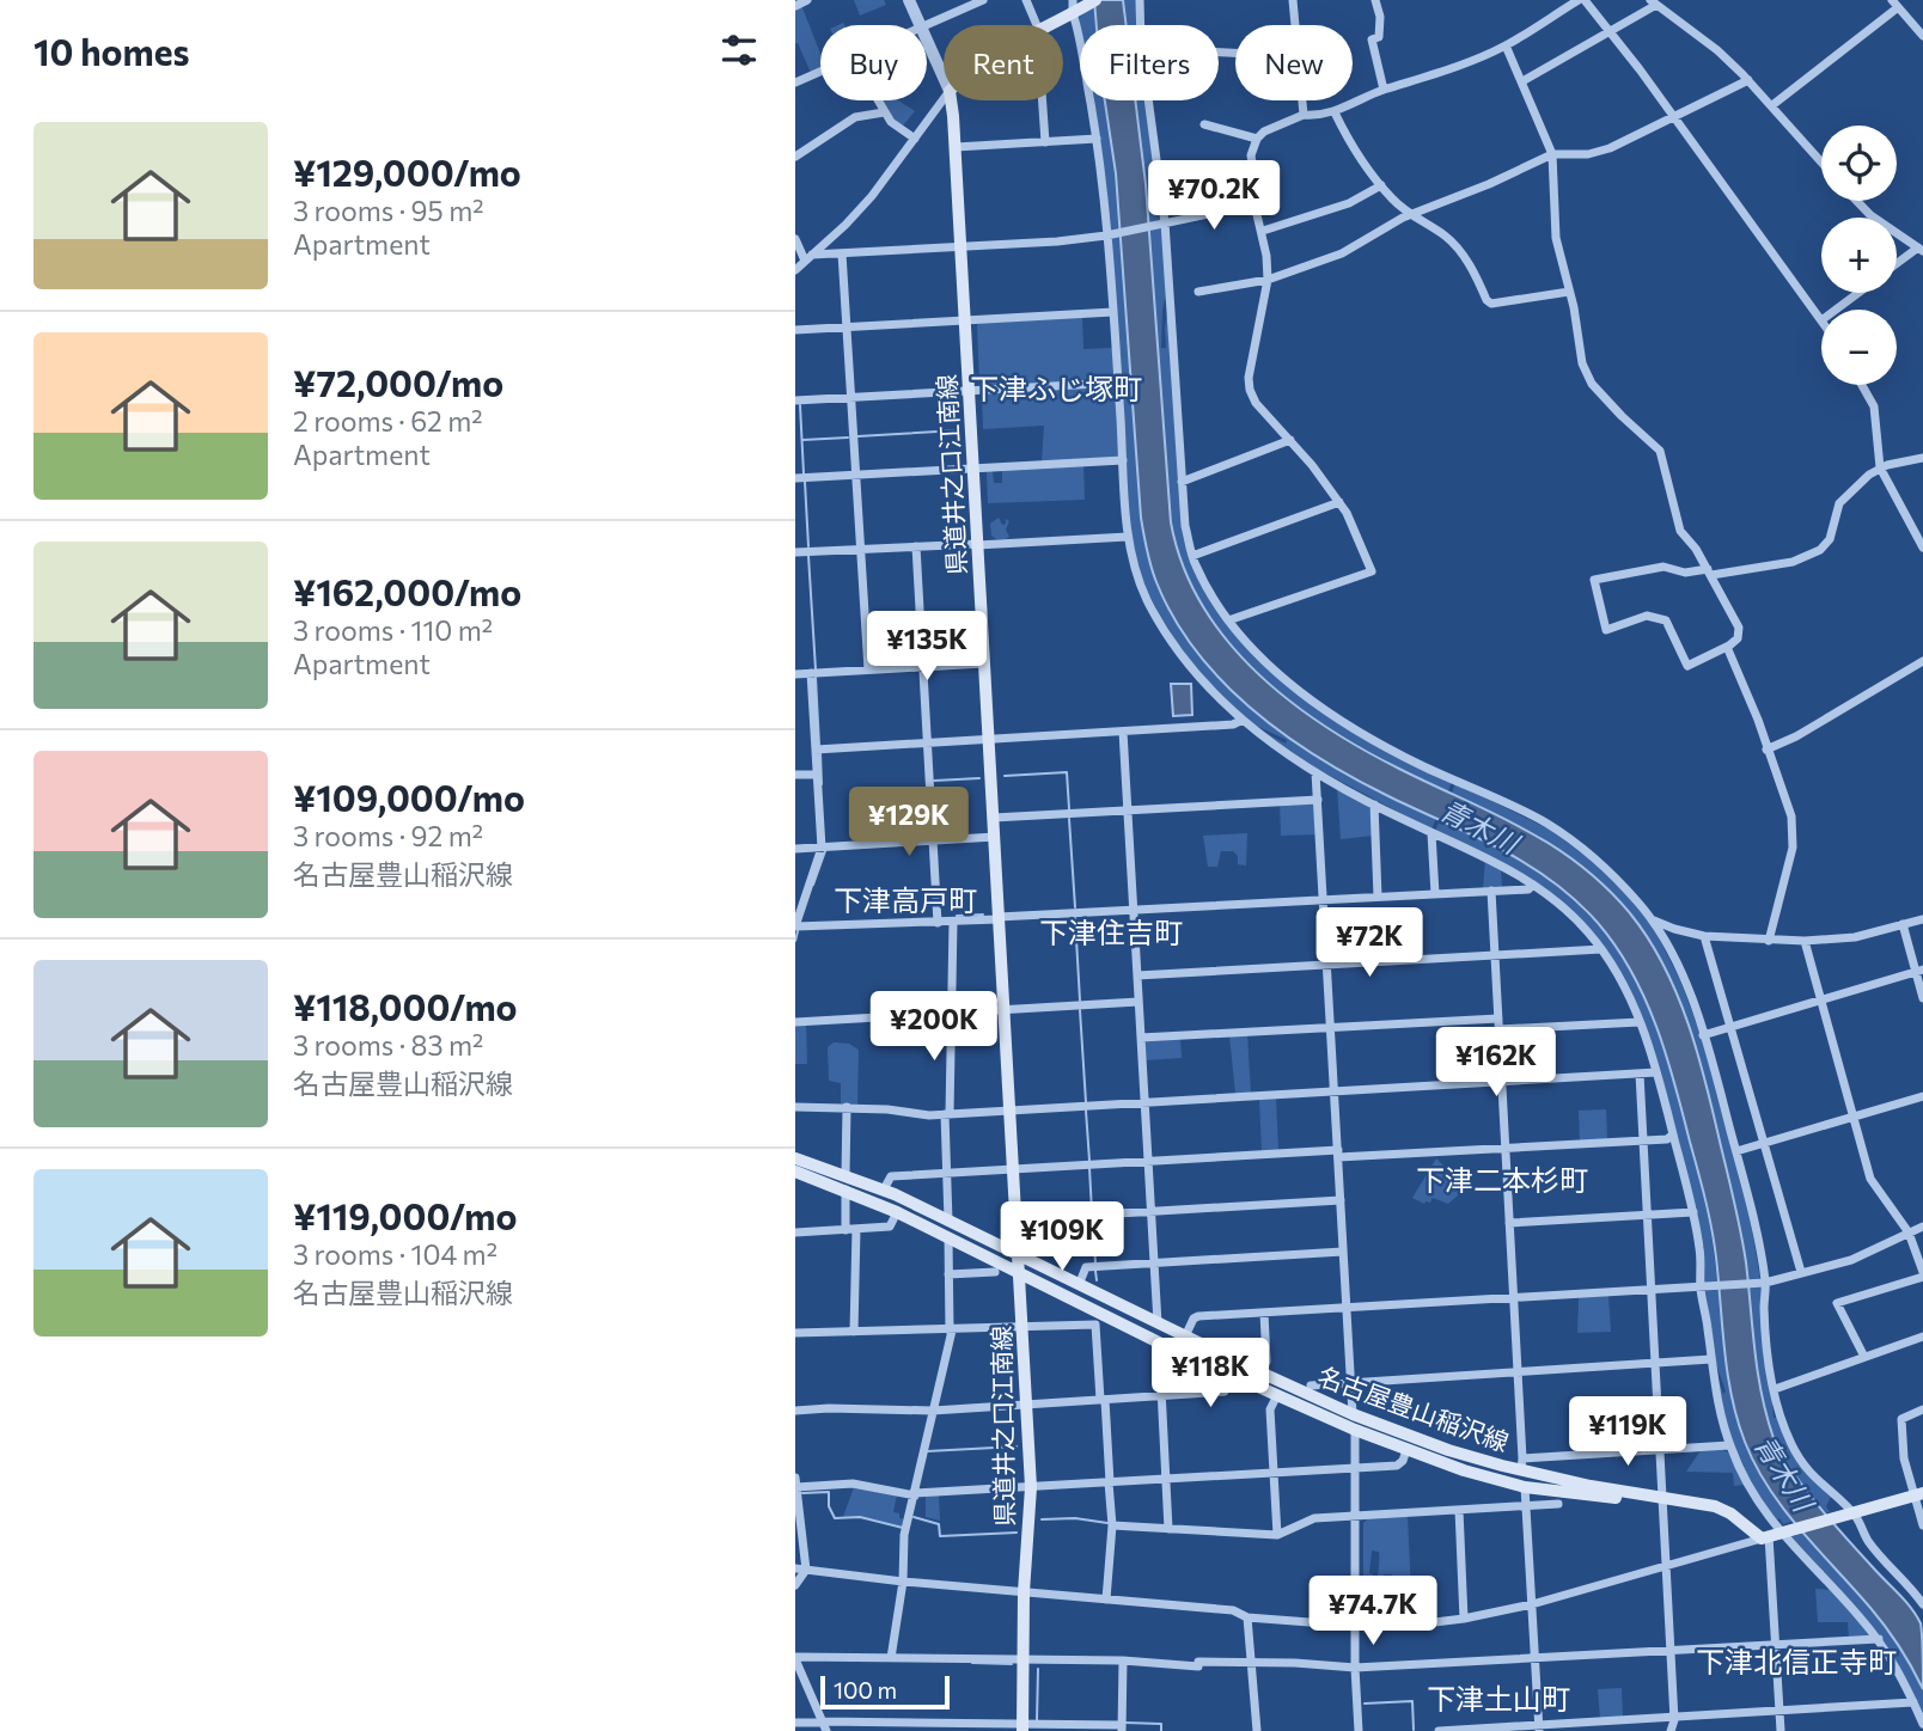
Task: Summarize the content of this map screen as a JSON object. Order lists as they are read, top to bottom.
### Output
{
  "streets": {
    "main road": ["県道井之口江南線", "名古屋豊山稲沢線"]
  },
  "crossings": [
    ["県道井之口江南線", "名古屋豊山稲沢線"]
  ],
  "districts": [
    "下津ふじ塚町",
    "下津高戸町",
    "下津住吉町",
    "下津二本杉町",
    "下津北信正寺町",
    "下津土山町"
  ],
  "water": ["青木川"],
  "scale_bar": "100 m",
  "page": {
    "heading": "10 homes",
    "chip": [
      "Buy",
      "Rent",
      "Filters",
      "New"
    ],
    "list": [
      {
        "name": "¥129,000/mo",
        "note": "3 rooms · 95 m² · Apartment"
      },
      {
        "name": "¥72,000/mo",
        "note": "2 rooms · 62 m² · Apartment"
      },
      {
        "name": "¥162,000/mo",
        "note": "3 rooms · 110 m² · Apartment"
      },
      {
        "name": "¥109,000/mo",
        "note": "3 rooms · 92 m² · 名古屋豊山稲沢線"
      },
      {
        "name": "¥118,000/mo",
        "note": "3 rooms · 83 m² · 名古屋豊山稲沢線"
      },
      {
        "name": "¥119,000/mo",
        "note": "3 rooms · 104 m² · 名古屋豊山稲沢線"
      }
    ],
    "map_buttons": ["+", "−"],
    "price": [
      "¥70.2K",
      "¥135K",
      "¥129K",
      "¥72K",
      "¥200K",
      "¥162K",
      "¥109K",
      "¥118K",
      "¥119K",
      "¥74.7K"
    ],
    "scale": "100 m"
  }
}
